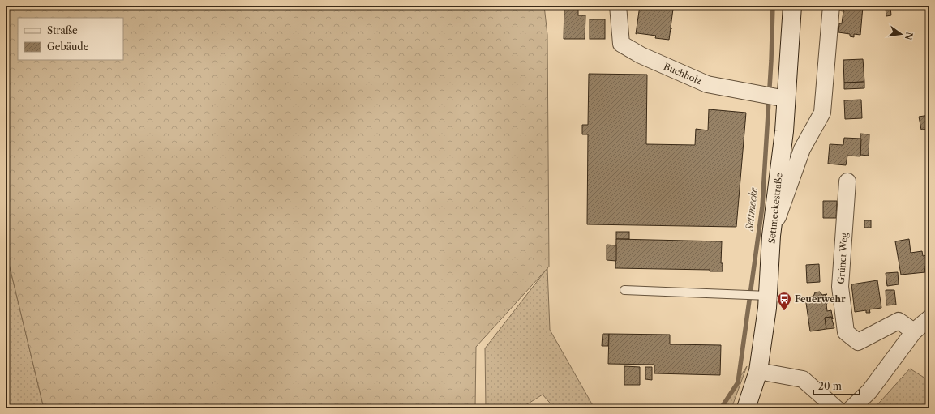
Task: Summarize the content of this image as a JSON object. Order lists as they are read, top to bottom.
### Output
{
  "streets": {
    "street": ["Buchholz", "Settmeckestraße", "Grüner Weg"]
  },
  "crossings": [
    ["Buchholz", "Settmeckestraße"]
  ],
  "water": ["Settmecke"],
  "places": {
    "bus stop": ["Feuerwehr"]
  },
  "legend": ["Straße", "Gebäude"],
  "scale_bar": "20 m",
  "north": "right"
}
